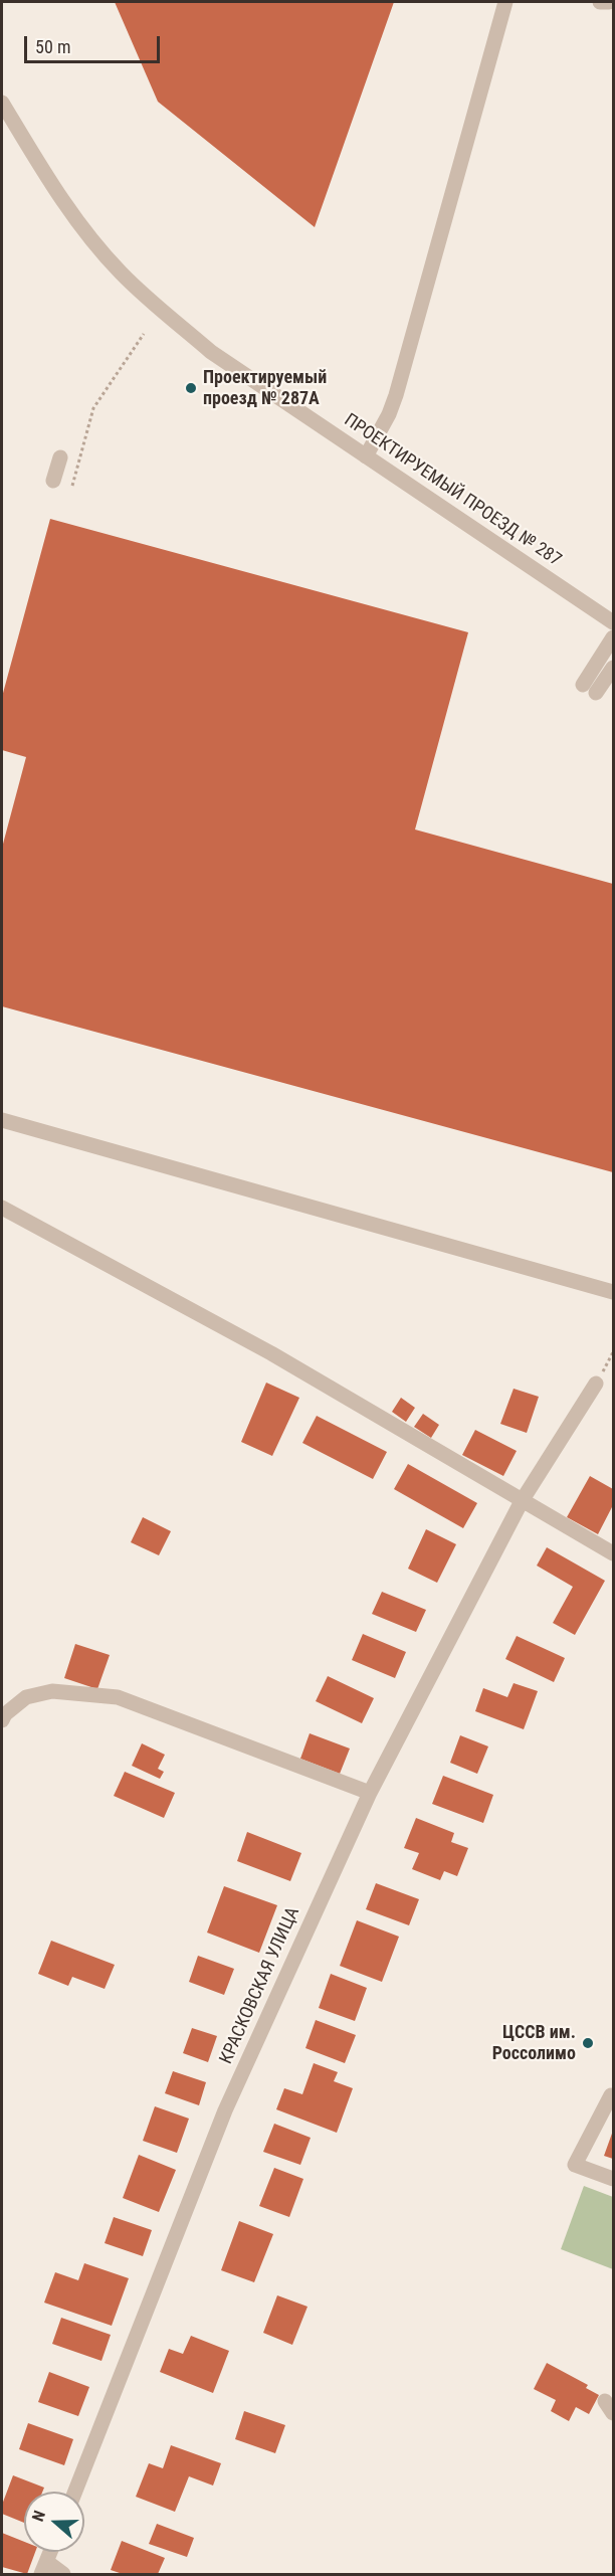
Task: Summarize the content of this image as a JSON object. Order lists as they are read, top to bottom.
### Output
{
  "streets": {
    "street": ["ПРОЕКТИРУЕМЫЙ ПРОЕЗД № 287", "КРАСКОВСКАЯ УЛИЦА"]
  },
  "places": ["Проектируемый проезд № 287А", "ЦССВ им. Россолимо"],
  "scale_bar": "50 m",
  "north": "left"
}
